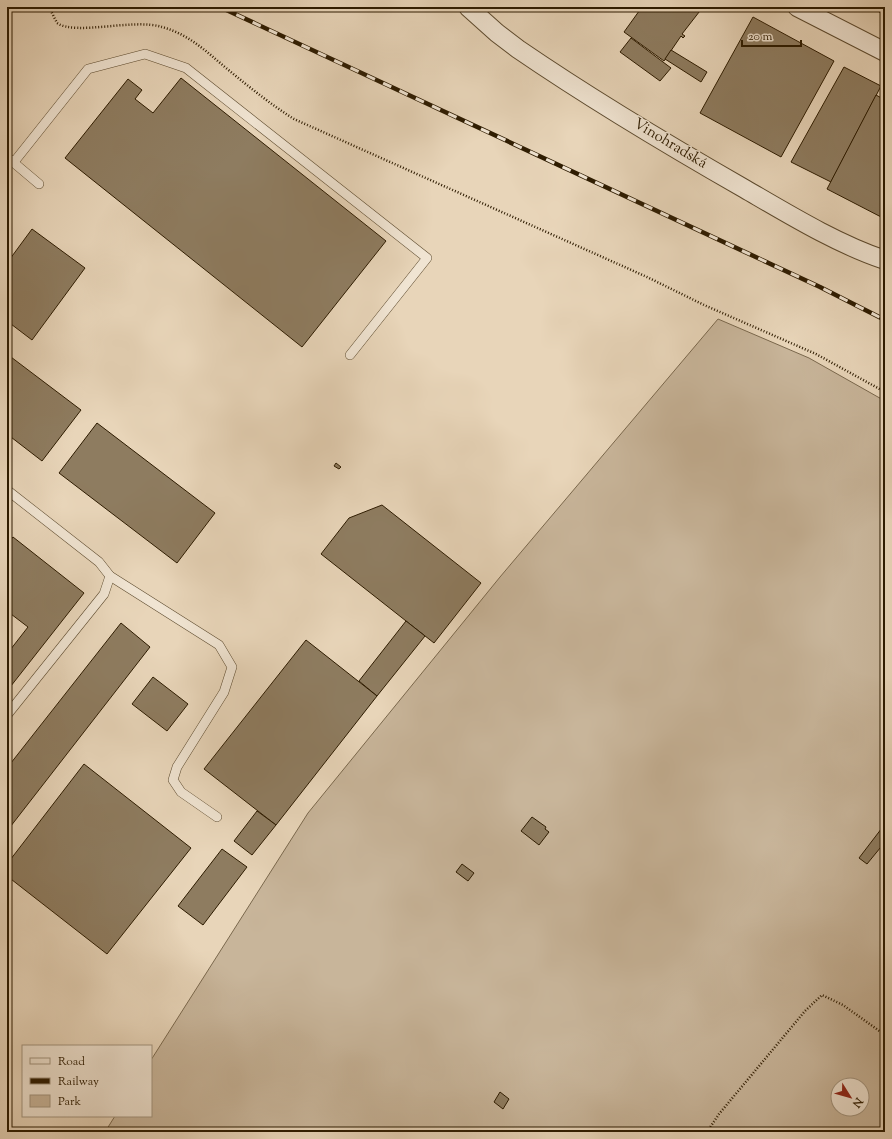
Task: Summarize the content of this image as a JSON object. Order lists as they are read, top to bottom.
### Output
{
  "streets": {
    "street": ["Vinohradská"]
  },
  "legend": ["Road", "Railway", "Park"],
  "scale_bar": "20 m",
  "north": "bottom right"
}
